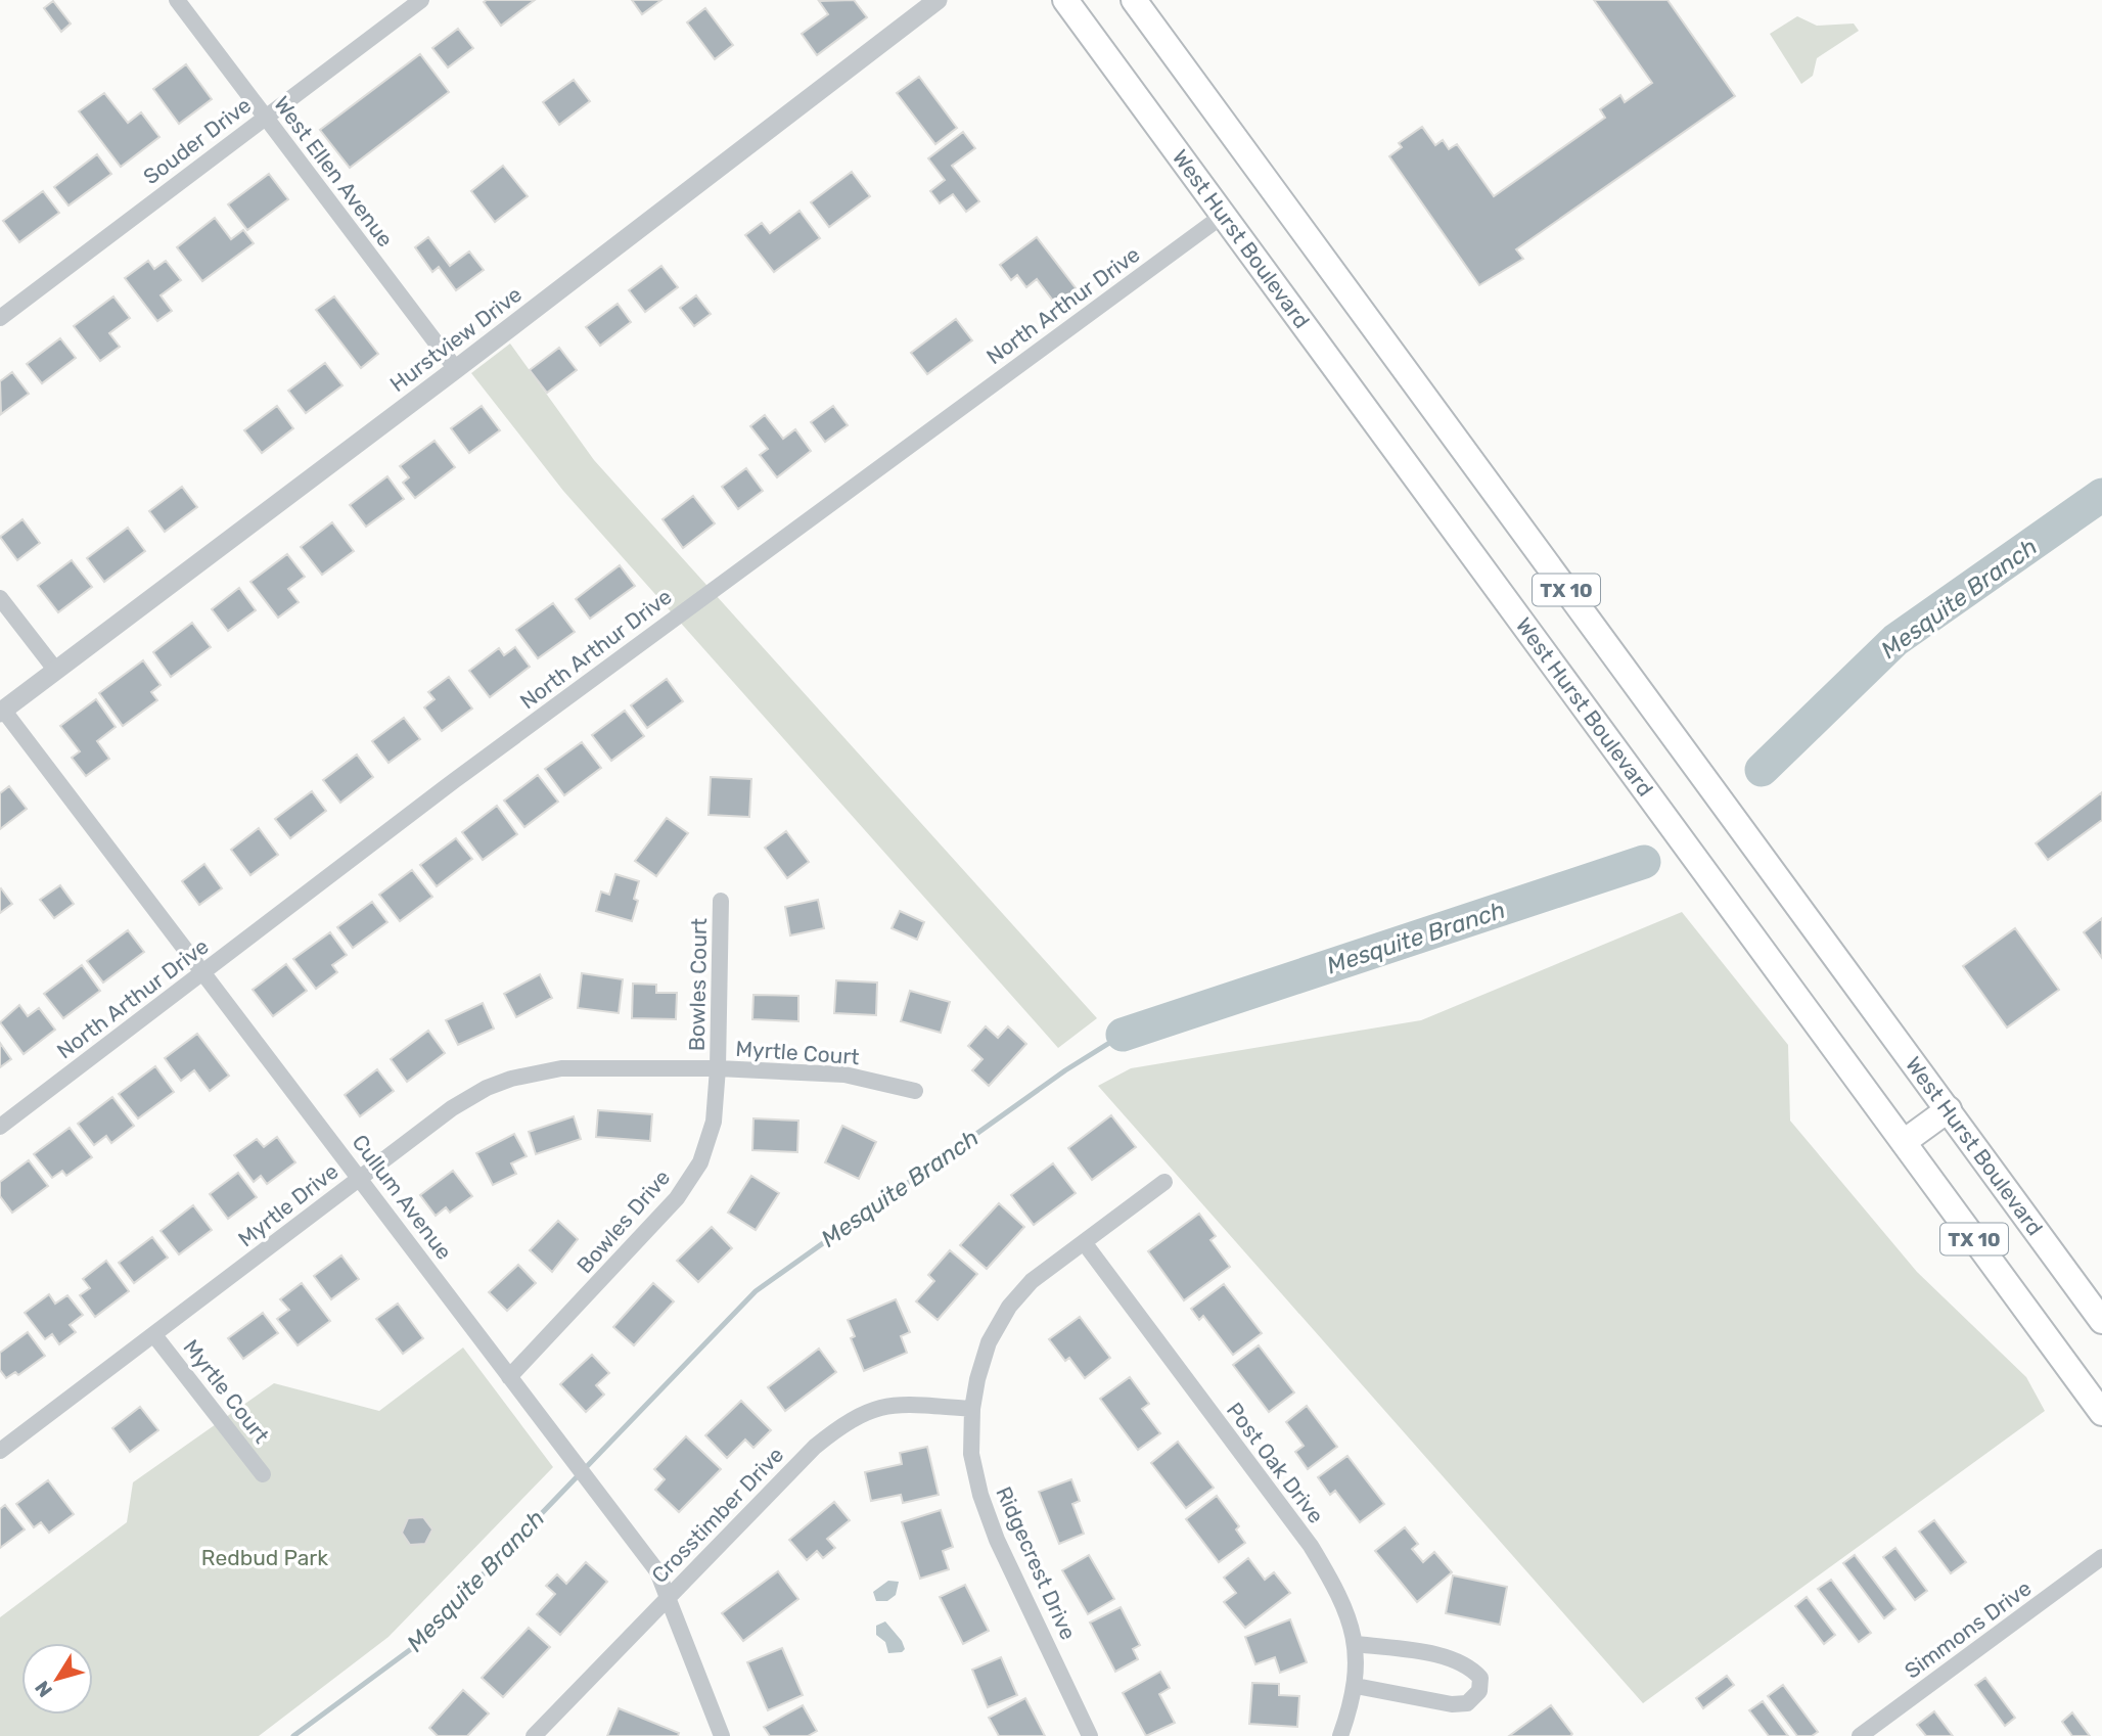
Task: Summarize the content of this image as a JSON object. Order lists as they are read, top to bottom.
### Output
{
  "streets": {
    "main road": ["West Hurst Boulevard", "TX 10"],
    "street": [
      "Souder Drive",
      "West Ellen Avenue",
      "North Arthur Drive",
      "Hurstview Drive",
      "Bowles Court",
      "Myrtle Court",
      "Cullum Avenue",
      "Myrtle Drive",
      "Bowles Drive",
      "Post Oak Drive",
      "Crosstimber Drive",
      "Ridgecrest Drive",
      "Simmons Drive"
    ]
  },
  "crossings": [
    ["Souder Drive", "West Ellen Avenue"],
    ["West Ellen Avenue", "Hurstview Drive"],
    ["West Hurst Boulevard", "North Arthur Drive"],
    ["North Arthur Drive", "Cullum Avenue"],
    ["Hurstview Drive", "Cullum Avenue"],
    ["Bowles Court", "Myrtle Court"],
    ["Bowles Court", "Myrtle Drive"],
    ["Bowles Court", "Bowles Drive"],
    ["Myrtle Court", "Myrtle Drive"],
    ["Myrtle Court", "Bowles Drive"],
    ["Cullum Avenue", "Myrtle Drive"],
    ["Cullum Avenue", "Bowles Drive"],
    ["Cullum Avenue", "Crosstimber Drive"],
    ["Myrtle Drive", "Bowles Drive"],
    ["Post Oak Drive", "Ridgecrest Drive"],
    ["Crosstimber Drive", "Ridgecrest Drive"]
  ],
  "water": ["Mesquite Branch"],
  "parks": ["Redbud Park"],
  "north": "bottom left"
}
